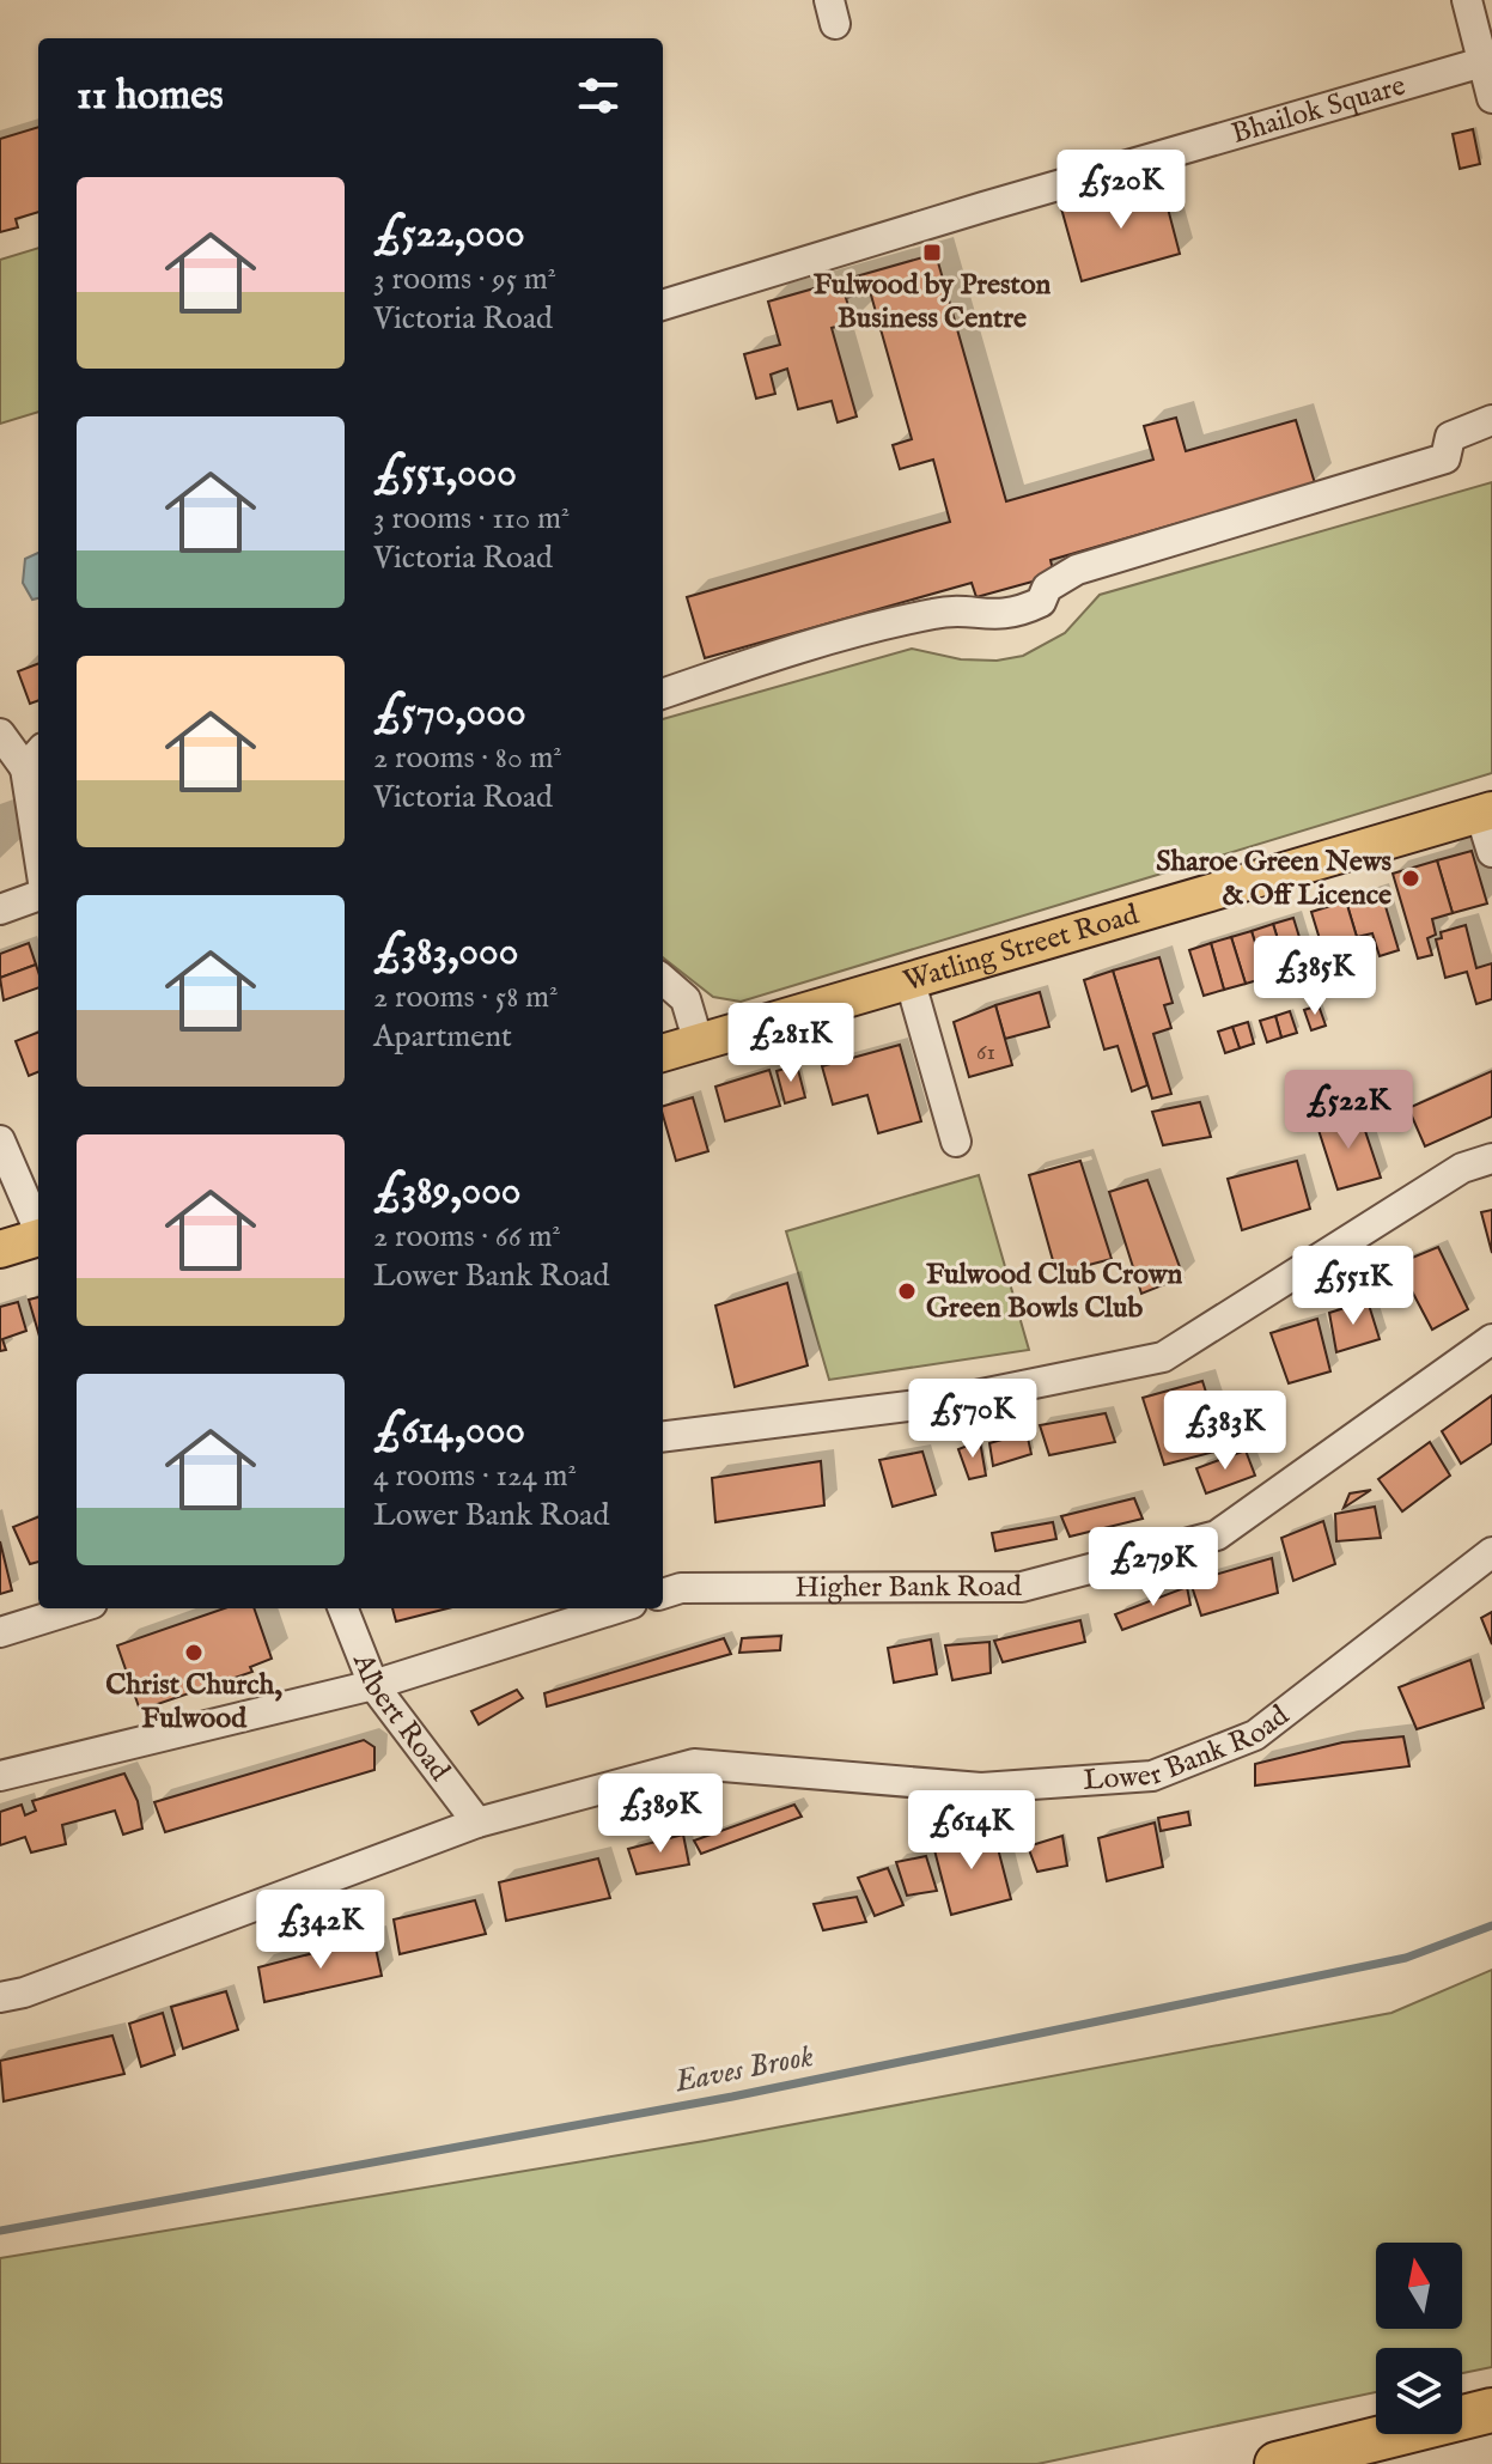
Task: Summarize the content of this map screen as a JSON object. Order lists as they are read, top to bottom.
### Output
{
  "streets": {
    "main road": ["Watling Street Road"],
    "street": [
      "Bhailok Square",
      "Higher Bank Road",
      "Albert Road",
      "Lower Bank Road"
    ]
  },
  "crossings": [
    ["Albert Road", "Lower Bank Road"]
  ],
  "water": ["Eaves Brook"],
  "places": {
    "transit": ["Fulwood by Preston Business Centre"],
    "other": ["Sharoe Green News & Off Licence", "Fulwood Club Crown Green Bowls Club", "Christ Church, Fulwood"]
  },
  "house_numbers": ["61"],
  "north": "top",
  "page": {
    "heading": "11 homes",
    "price": [
      "£520K",
      "£385K",
      "£281K",
      "£522K",
      "£551K",
      "£570K",
      "£383K",
      "£279K",
      "£389K",
      "£614K",
      "£342K"
    ],
    "list": [
      {
        "name": "£522,000",
        "note": "3 rooms · 95 m² · Victoria Road"
      },
      {
        "name": "£551,000",
        "note": "3 rooms · 110 m² · Victoria Road"
      },
      {
        "name": "£570,000",
        "note": "2 rooms · 80 m² · Victoria Road"
      },
      {
        "name": "£383,000",
        "note": "2 rooms · 58 m² · Apartment"
      },
      {
        "name": "£389,000",
        "note": "2 rooms · 66 m² · Lower Bank Road"
      },
      {
        "name": "£614,000",
        "note": "4 rooms · 124 m² · Lower Bank Road"
      }
    ]
  }
}
